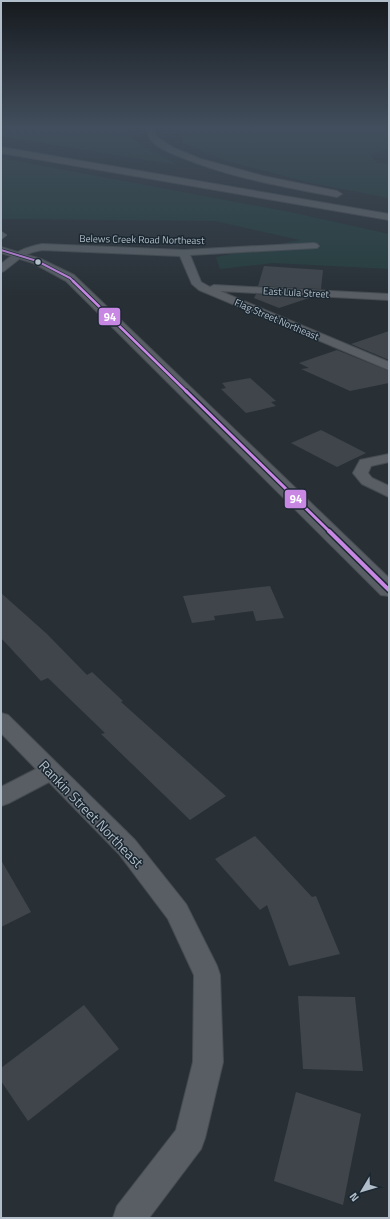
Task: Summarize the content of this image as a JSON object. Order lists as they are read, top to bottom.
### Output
{
  "streets": {
    "street": [
      "Belews Creek Road Northeast",
      "East Lula Street",
      "Flag Street Northeast",
      "Rankin Street Northeast"
    ]
  },
  "crossings": [
    ["East Lula Street", "Flag Street Northeast"]
  ],
  "lines": ["transit line 94"],
  "north": "bottom left"
}
